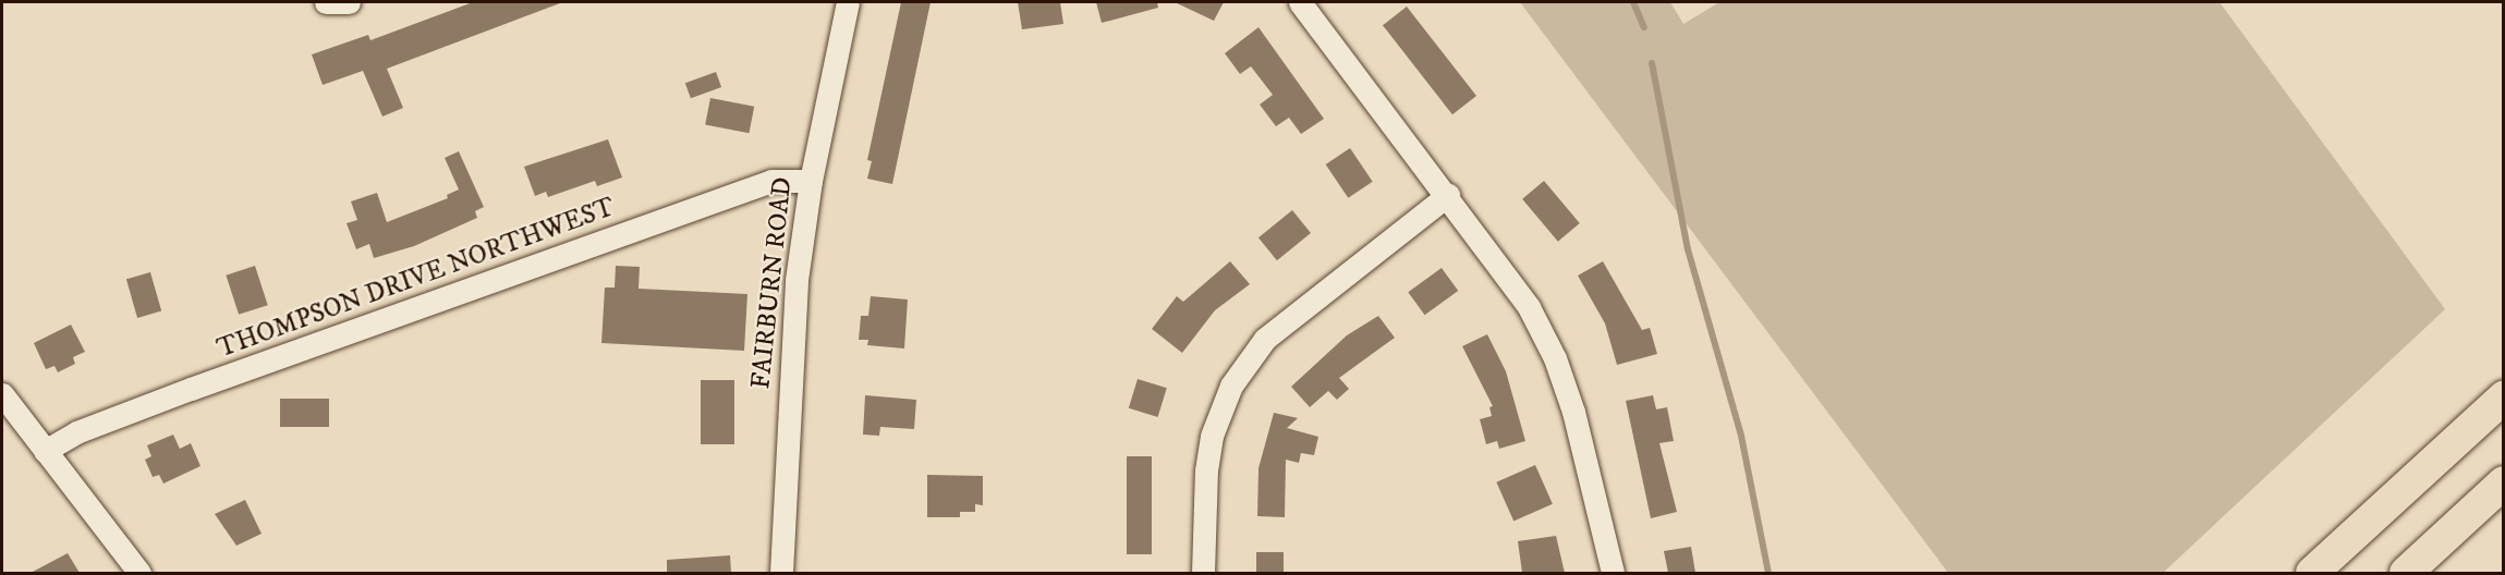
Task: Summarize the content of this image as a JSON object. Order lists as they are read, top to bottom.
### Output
{
  "streets": {
    "street": ["THOMPSON DRIVE NORTHWEST", "FAIRBURN ROAD"]
  },
  "crossings": [
    ["THOMPSON DRIVE NORTHWEST", "FAIRBURN ROAD"]
  ]
}
